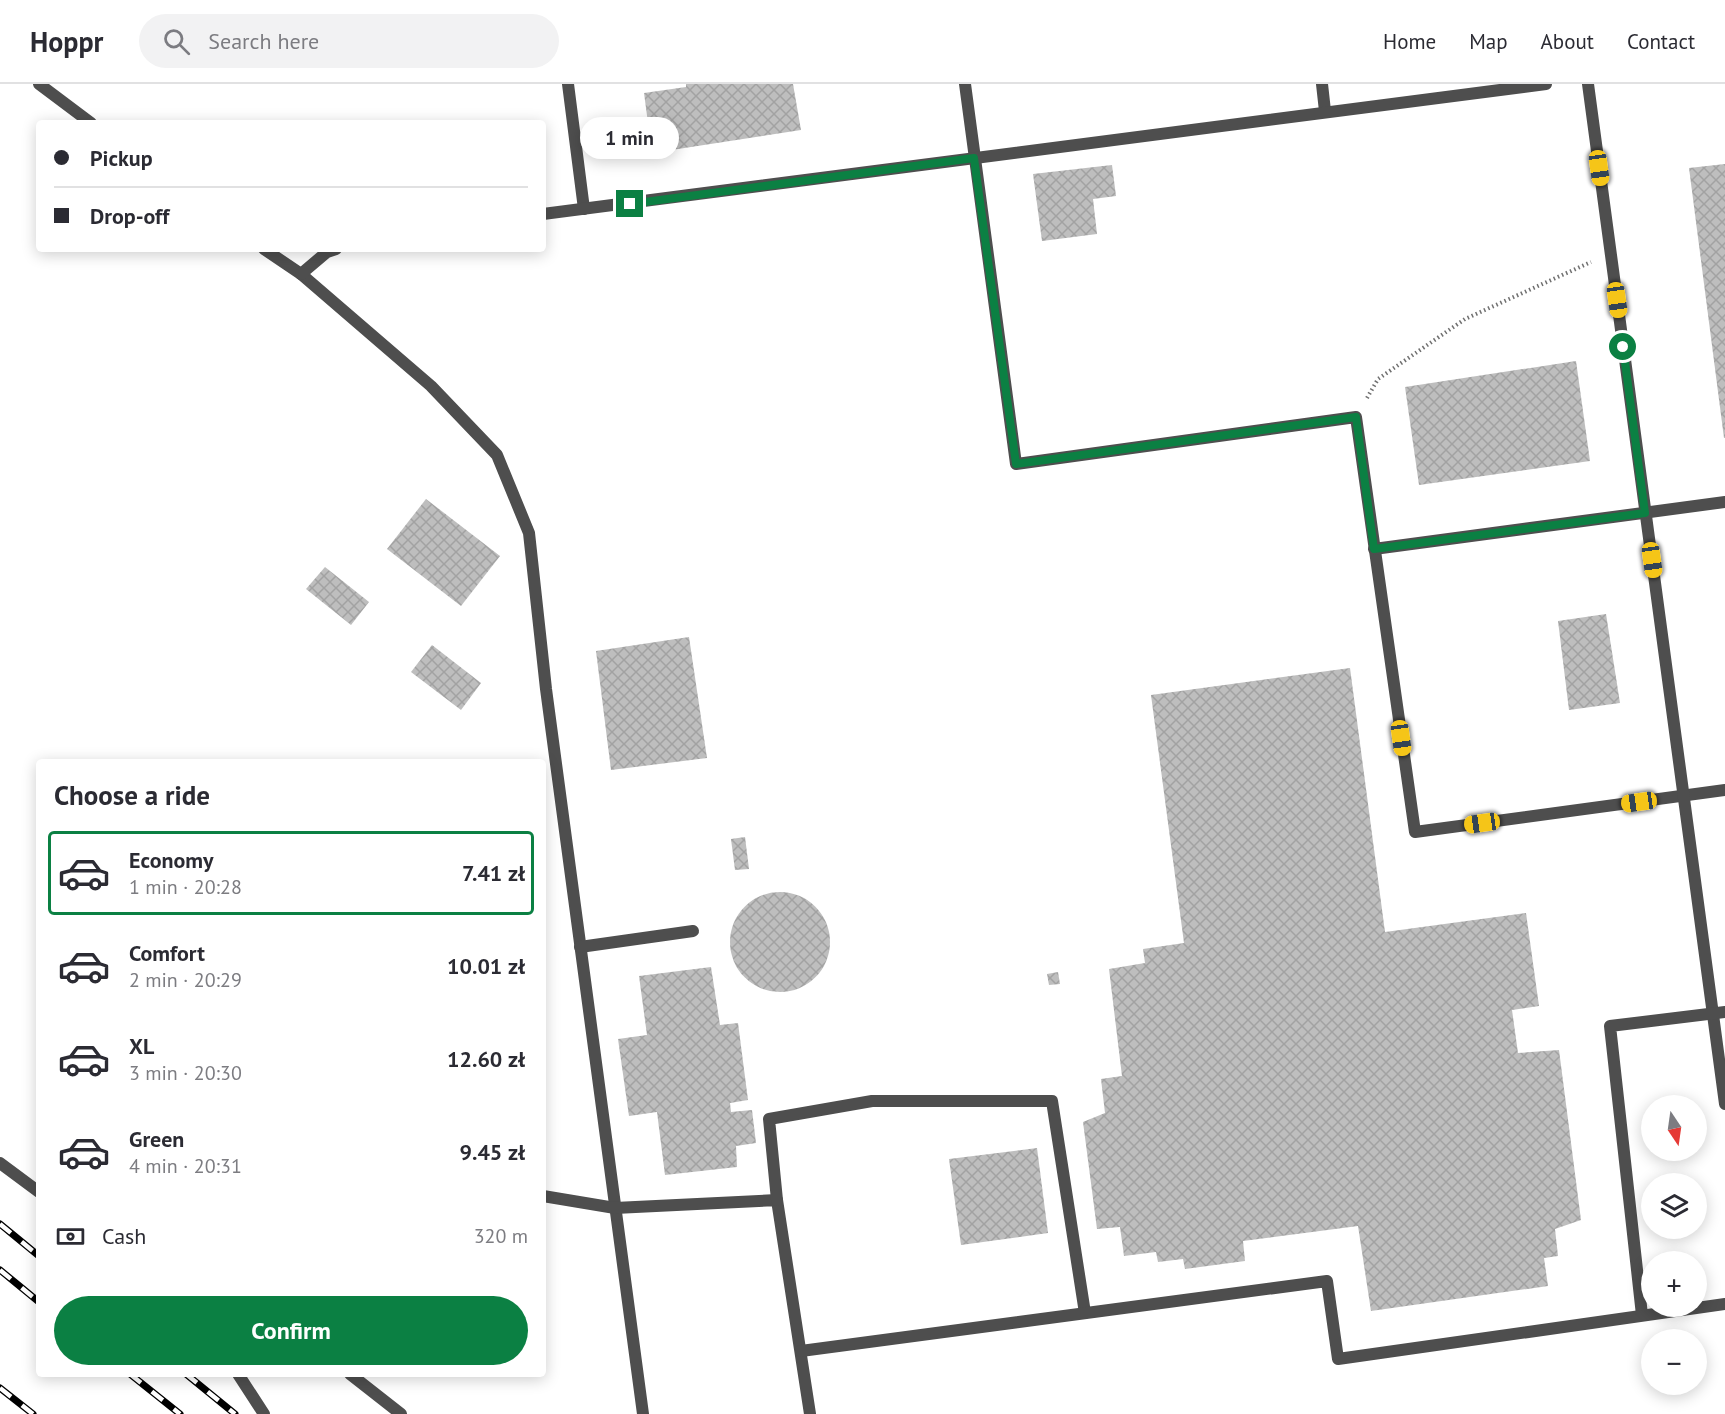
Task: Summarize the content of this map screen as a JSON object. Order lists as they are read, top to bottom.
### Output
{
  "north": "bottom",
  "page": {
    "header": "Hoppr",
    "search": "Search here",
    "nav": [
      "Home",
      "Map",
      "About",
      "Contact"
    ],
    "bubble": "1 min",
    "banner": ["Pickup", "Drop-off"],
    "heading": "Choose a ride",
    "list": [
      {
        "name": "Economy",
        "note": "1 min · 20:28",
        "value": "7.41 zł"
      },
      {
        "name": "Comfort",
        "note": "2 min · 20:29",
        "value": "10.01 zł"
      },
      {
        "name": "XL",
        "note": "3 min · 20:30",
        "value": "12.60 zł"
      },
      {
        "name": "Green",
        "note": "4 min · 20:31",
        "value": "9.45 zł"
      }
    ],
    "map_buttons": ["+", "−"],
    "pay": ["Cash", "320 m"],
    "buttons": "Confirm"
  }
}
